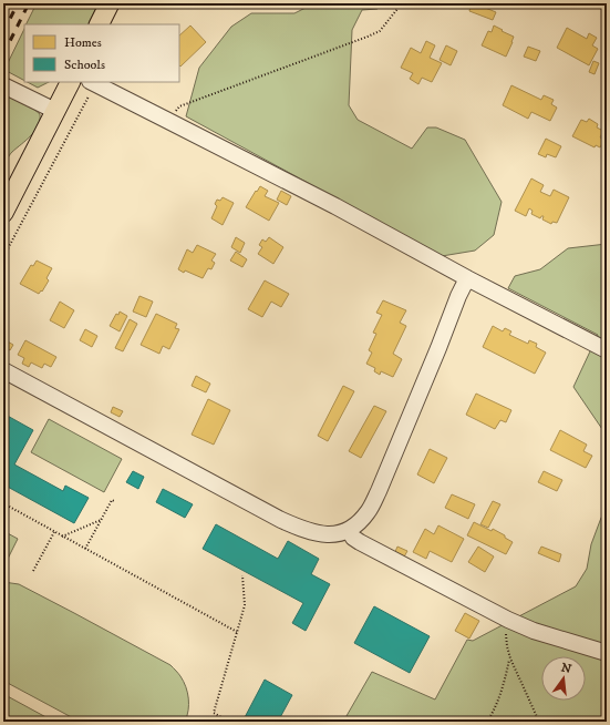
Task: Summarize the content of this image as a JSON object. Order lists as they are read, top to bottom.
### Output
{
  "legend": ["Homes", "Schools"],
  "north": "top"
}
